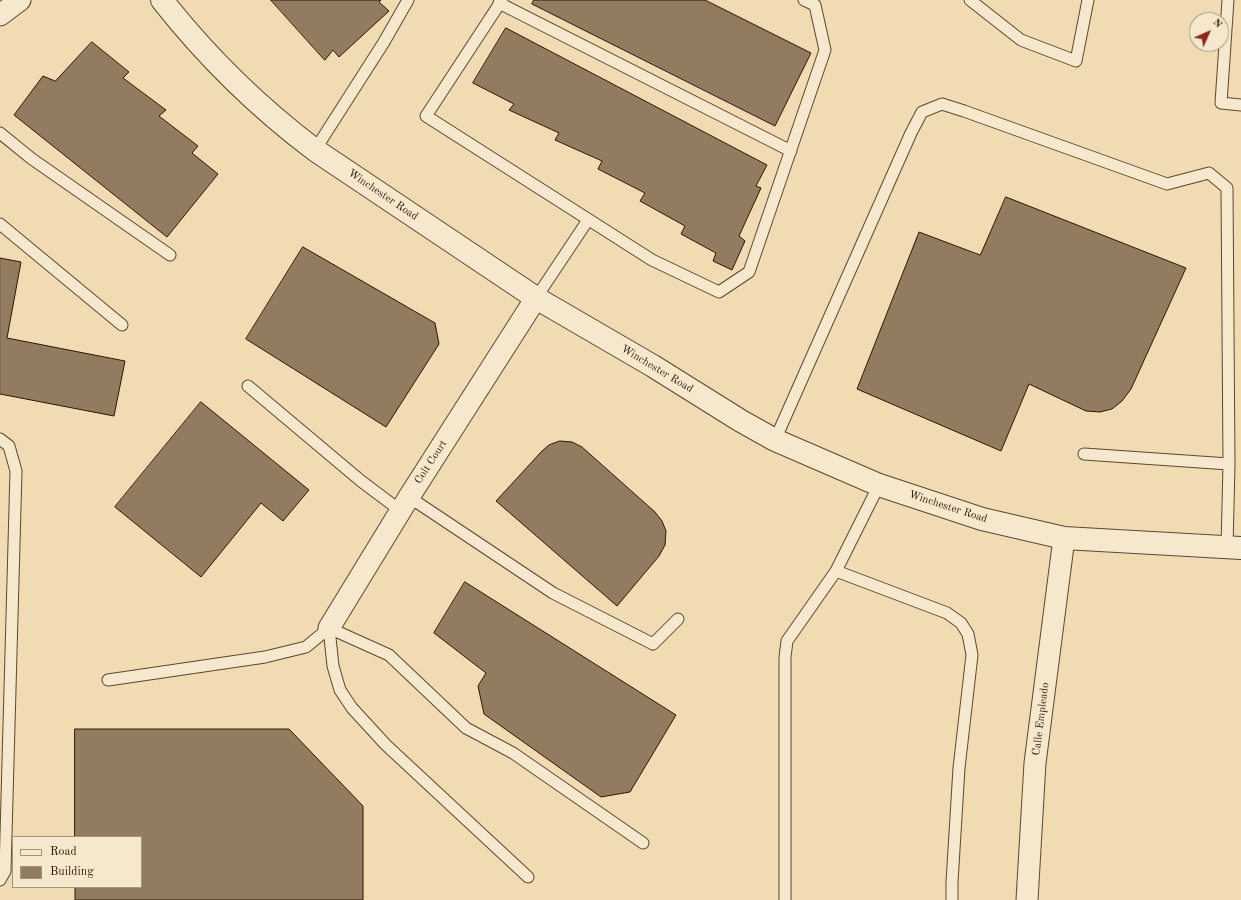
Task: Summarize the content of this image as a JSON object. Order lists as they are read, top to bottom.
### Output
{
  "streets": {
    "street": ["Winchester Road", "Colt Court", "Calle Empleado"]
  },
  "crossings": [
    ["Winchester Road", "Colt Court"],
    ["Winchester Road", "Calle Empleado"]
  ],
  "legend": ["Road", "Building"],
  "north": "top right"
}
